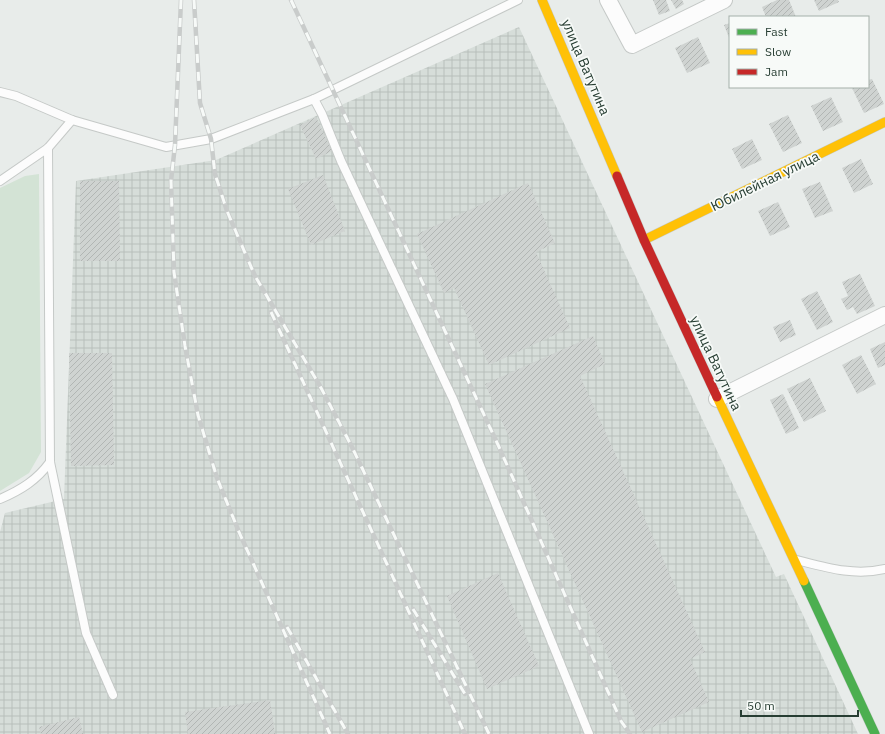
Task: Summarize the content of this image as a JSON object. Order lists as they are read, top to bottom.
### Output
{
  "streets": {
    "street": ["улица Ватутина", "Юбилейная улица"]
  },
  "crossings": [
    ["улица Ватутина", "Юбилейная улица"]
  ],
  "legend": ["Fast", "Slow", "Jam"],
  "scale_bar": "50 m"
}
